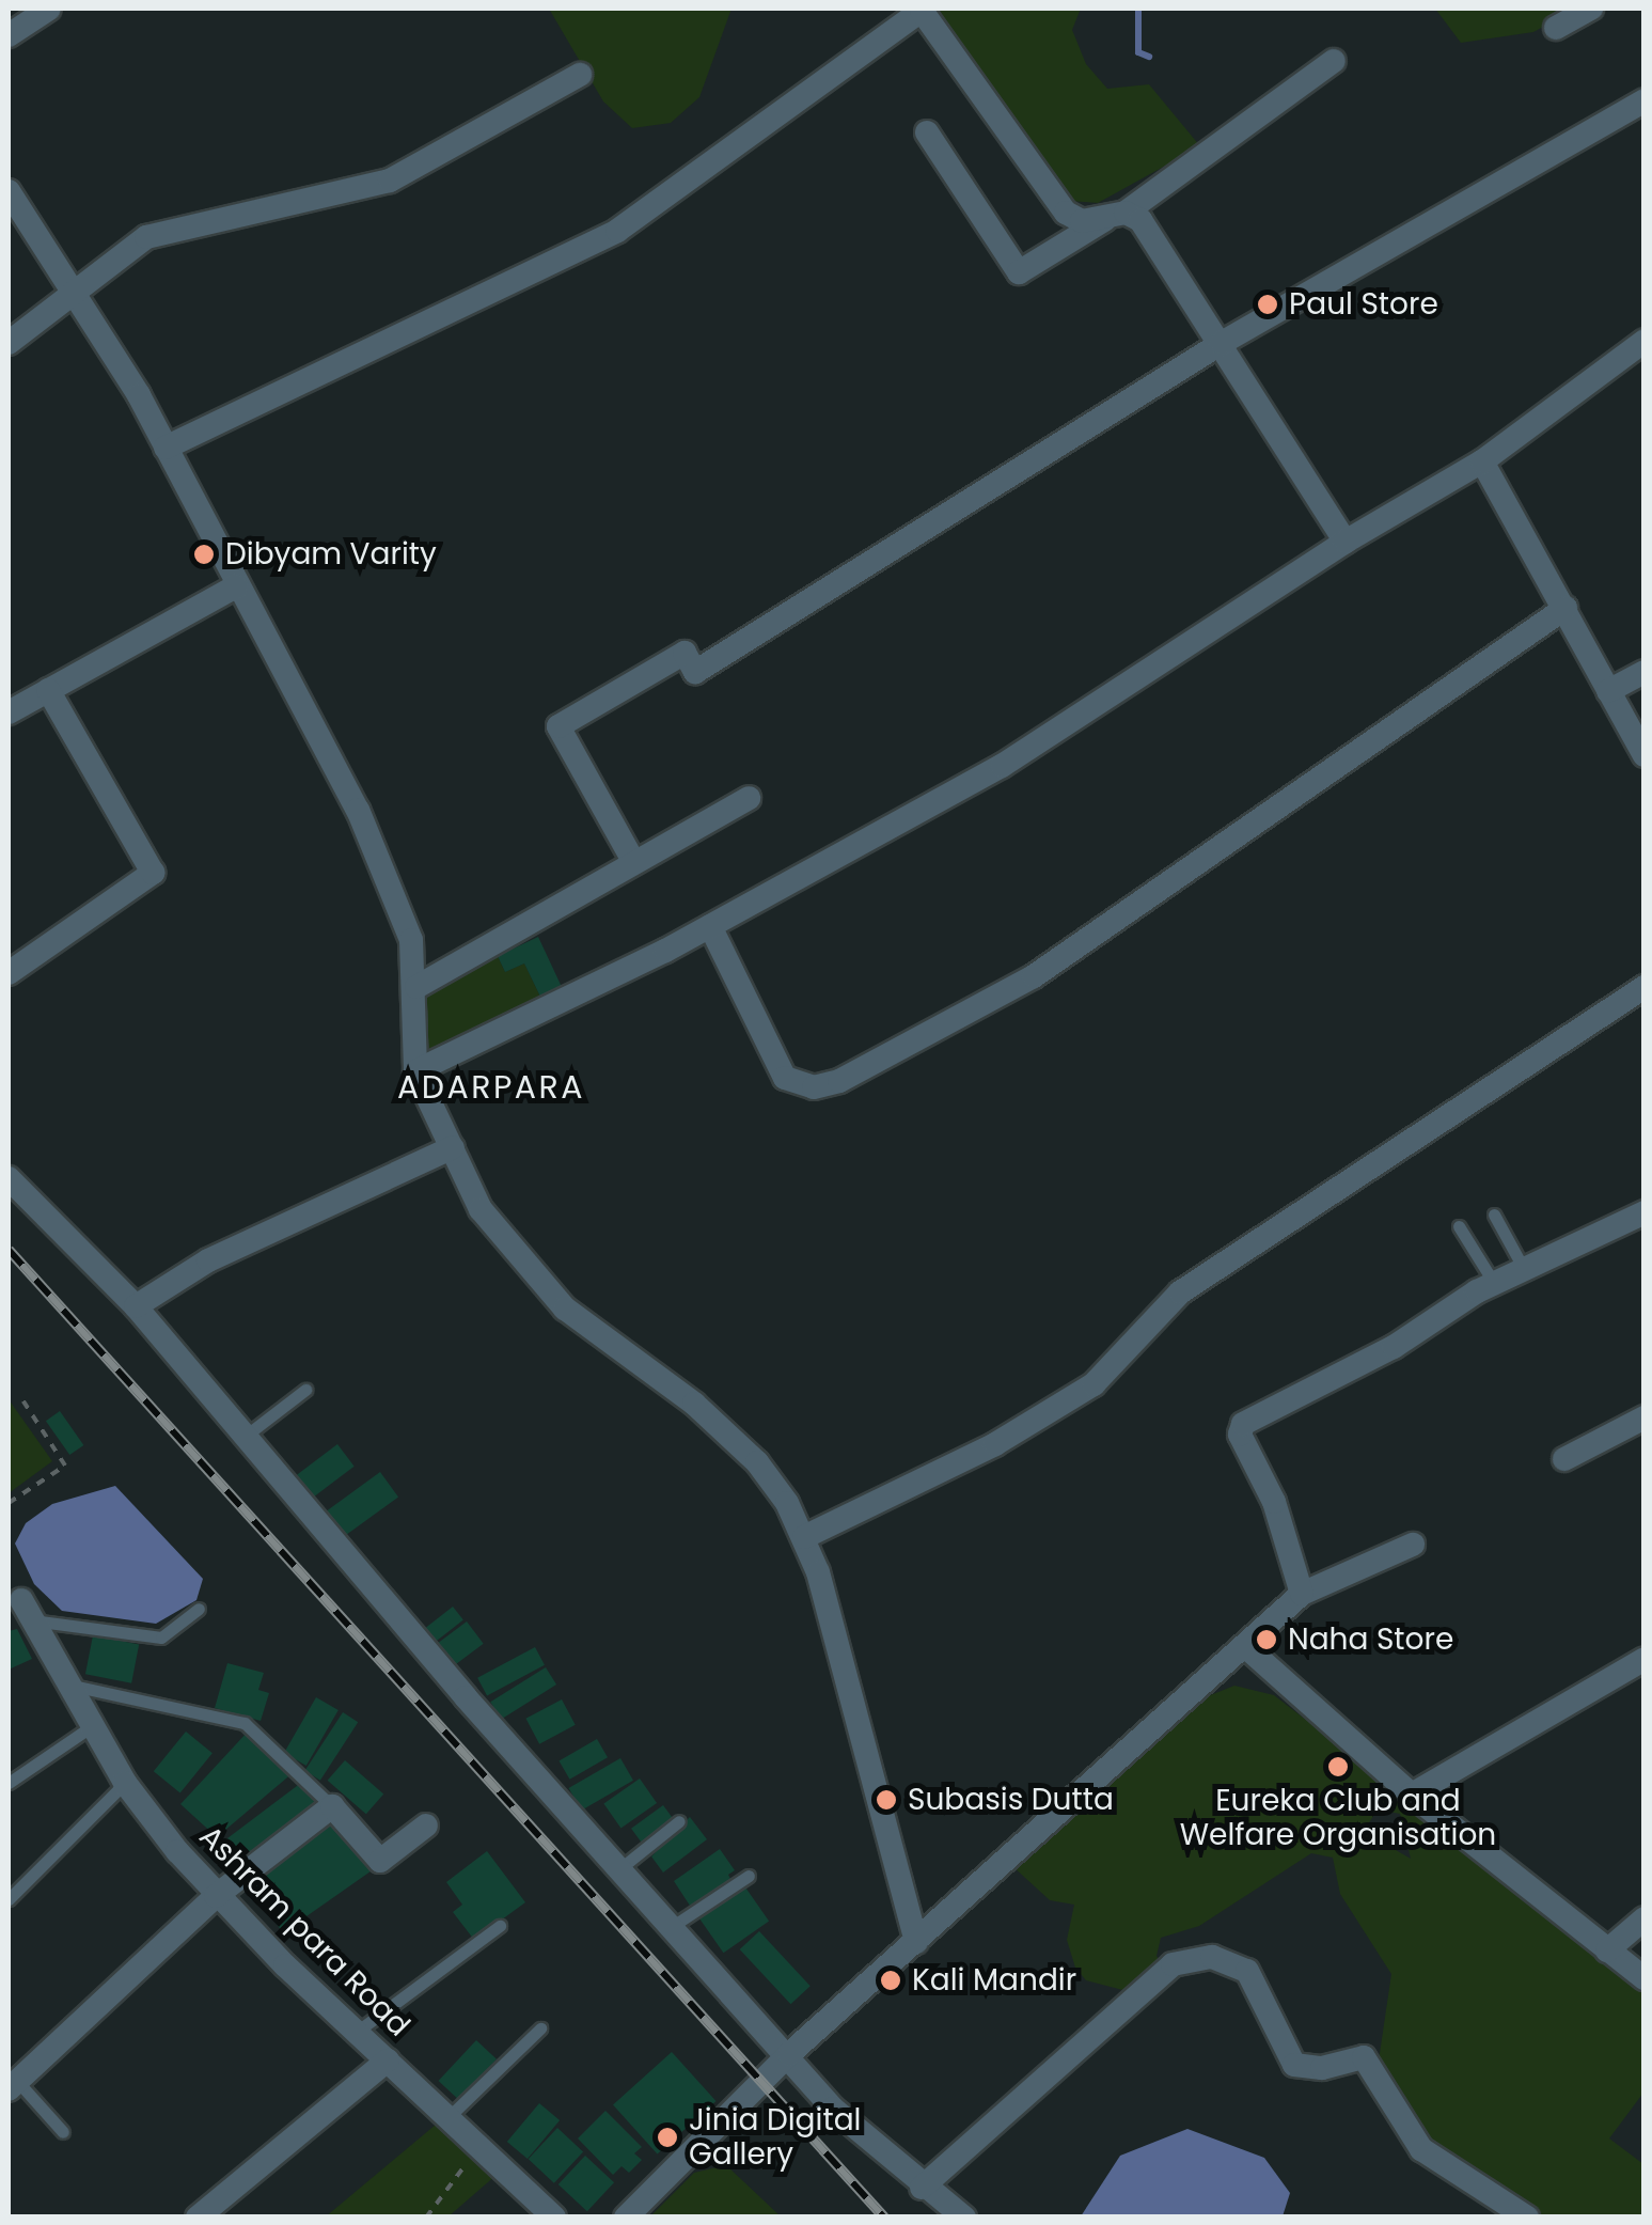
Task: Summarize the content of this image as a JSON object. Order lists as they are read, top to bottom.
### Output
{
  "streets": {
    "street": ["Ashram para Road"]
  },
  "districts": ["ADARPARA"],
  "places": [
    "Paul Store",
    "Dibyam Varity",
    "Naha Store",
    "Eureka Club and Welfare Organisation",
    "Subasis Dutta",
    "Kali Mandir",
    "Jinia Digital Gallery"
  ]
}
